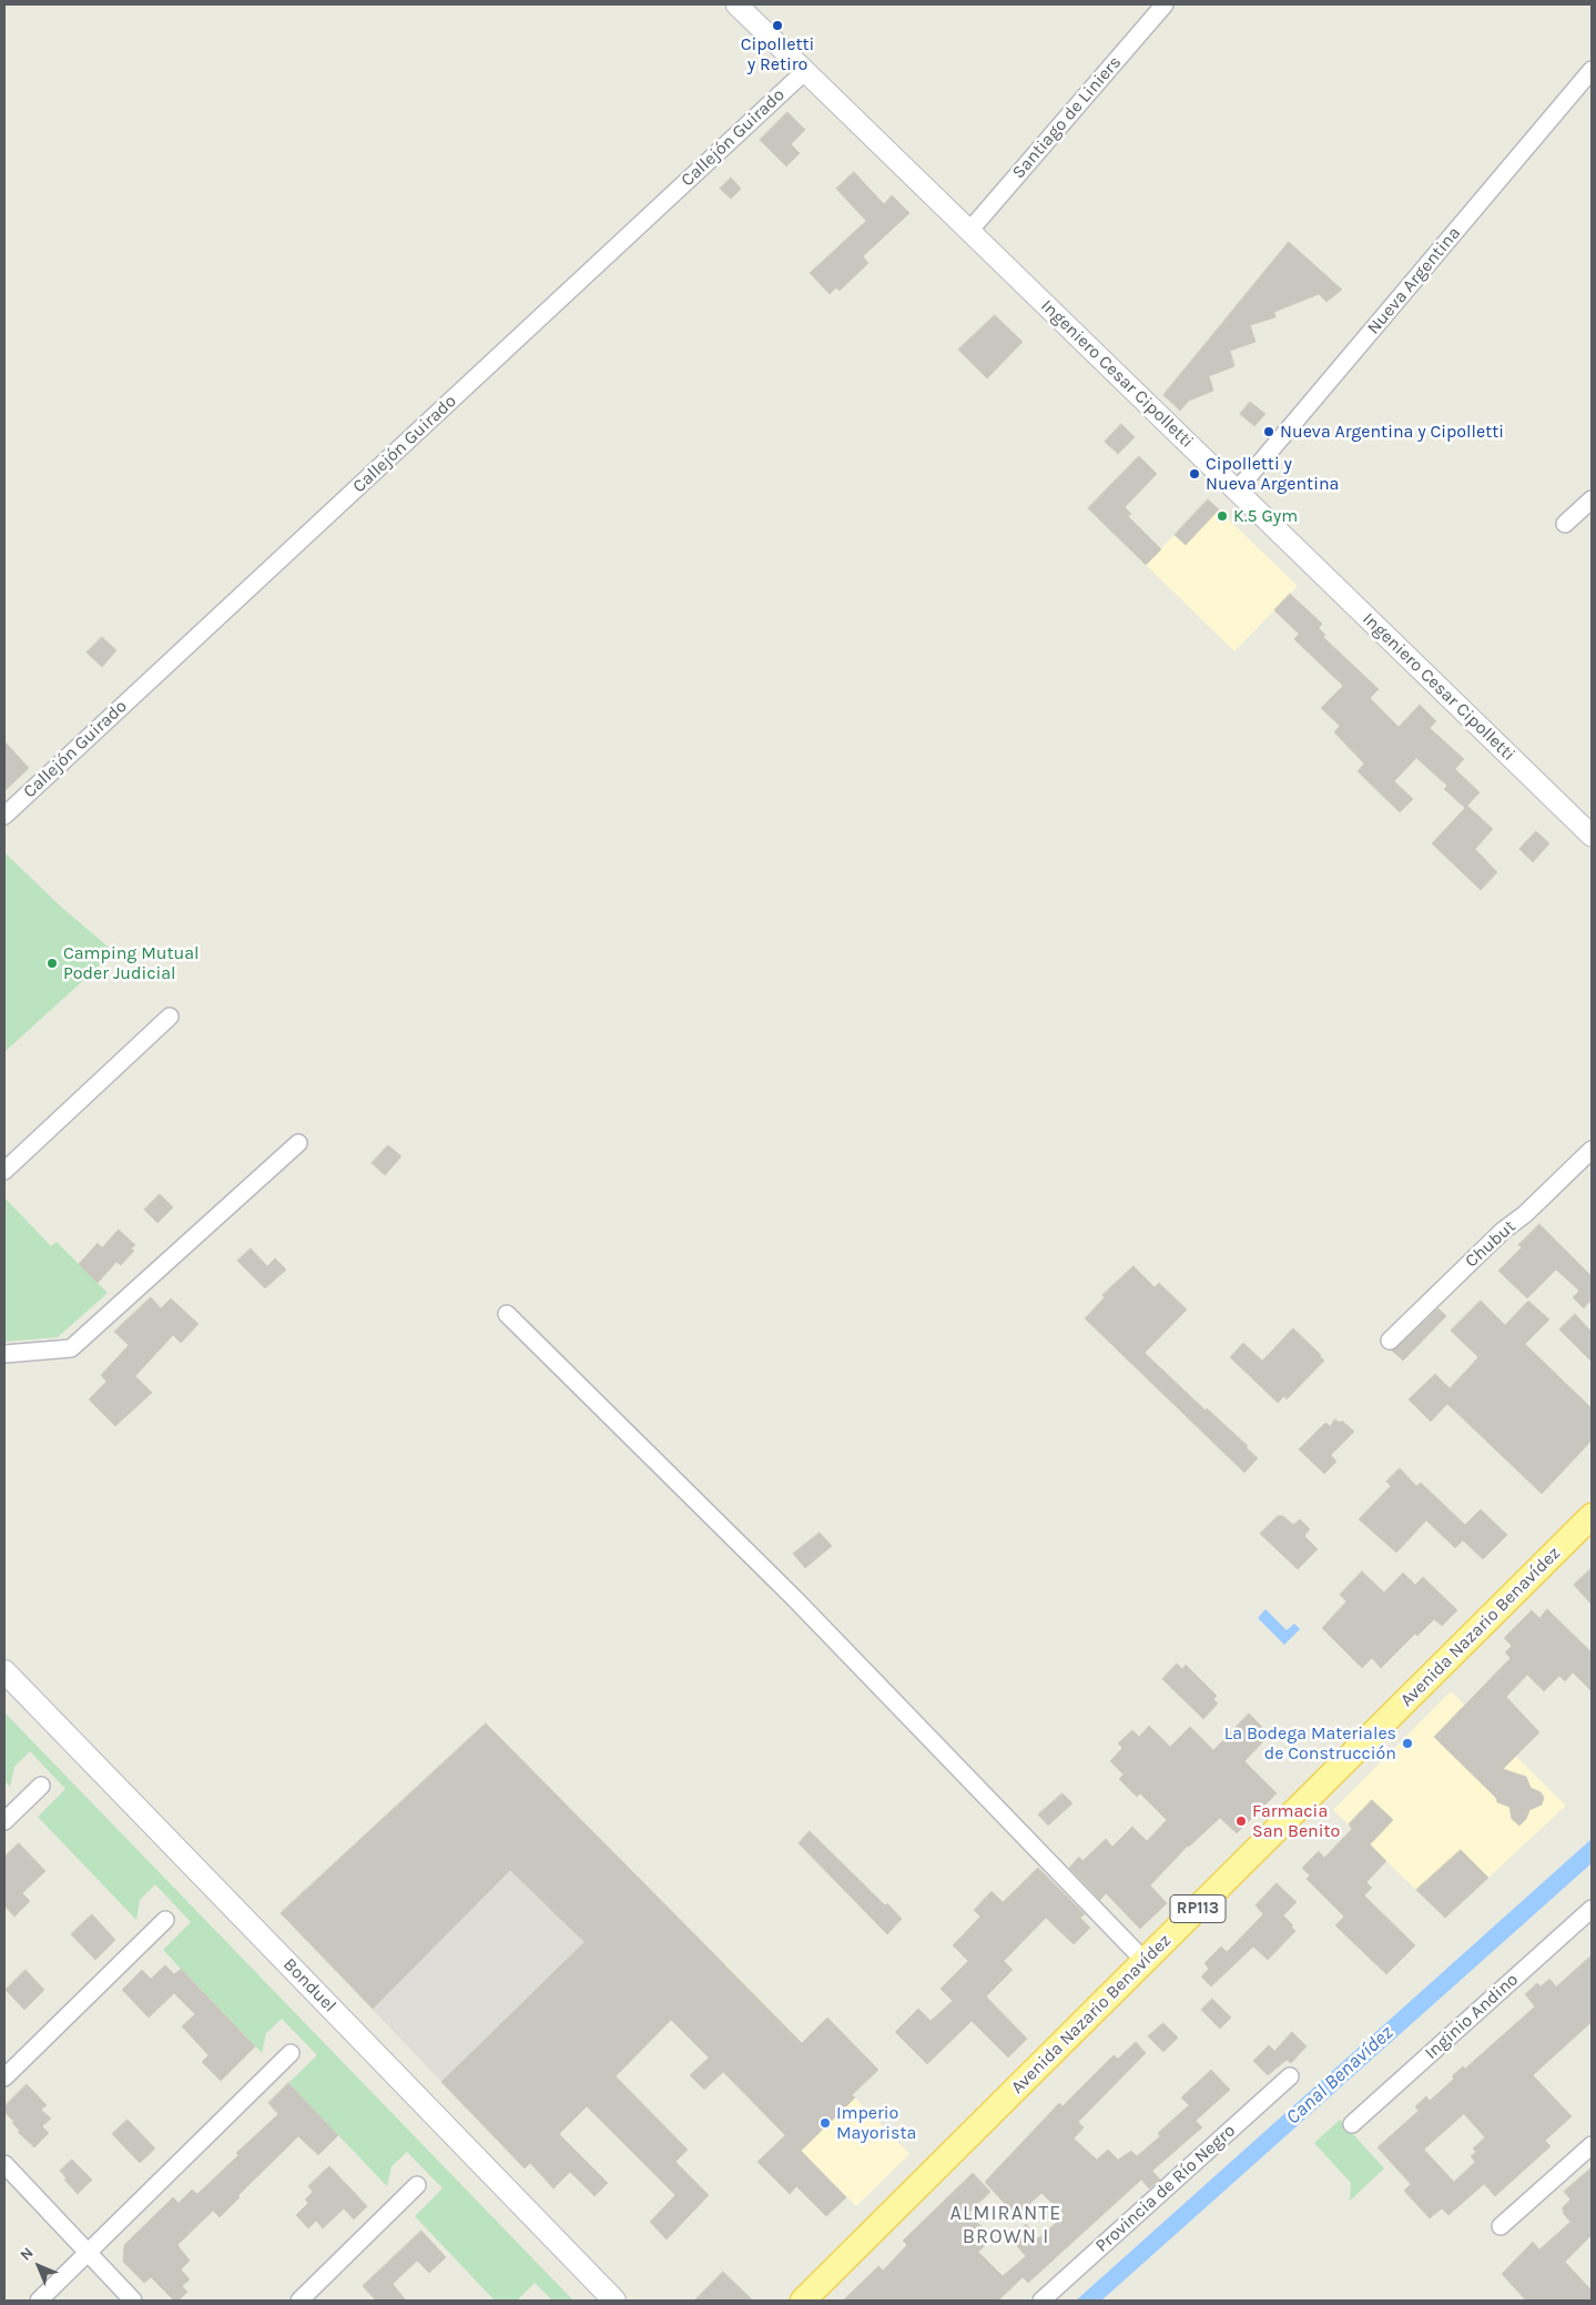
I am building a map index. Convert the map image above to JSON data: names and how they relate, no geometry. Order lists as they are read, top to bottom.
{
  "streets": {
    "main road": ["Avenida Nazario Benavídez", "RP113", "Bonduel"],
    "street": [
      "Santiago de Liniers",
      "Callejón Guirado",
      "Nueva Argentina",
      "Ingeniero Cesar Cipolletti",
      "Chubut",
      "Inginio Andino",
      "Provincia de Río Negro"
    ]
  },
  "crossings": [
    ["Santiago de Liniers", "Ingeniero Cesar Cipolletti"],
    ["Callejón Guirado", "Ingeniero Cesar Cipolletti"],
    ["Nueva Argentina", "Ingeniero Cesar Cipolletti"]
  ],
  "districts": ["ALMIRANTE BROWN I"],
  "water": ["Canal Benavídez"],
  "places": [
    "Cipolletti y Retiro",
    "Nueva Argentina y Cipolletti",
    "Cipolletti y Nueva Argentina",
    "K.5 Gym",
    "Camping Mutual Poder Judicial",
    "La Bodega Materiales de Construcción",
    "Farmacia San Benito",
    "Imperio Mayorista"
  ],
  "north": "top left"
}
